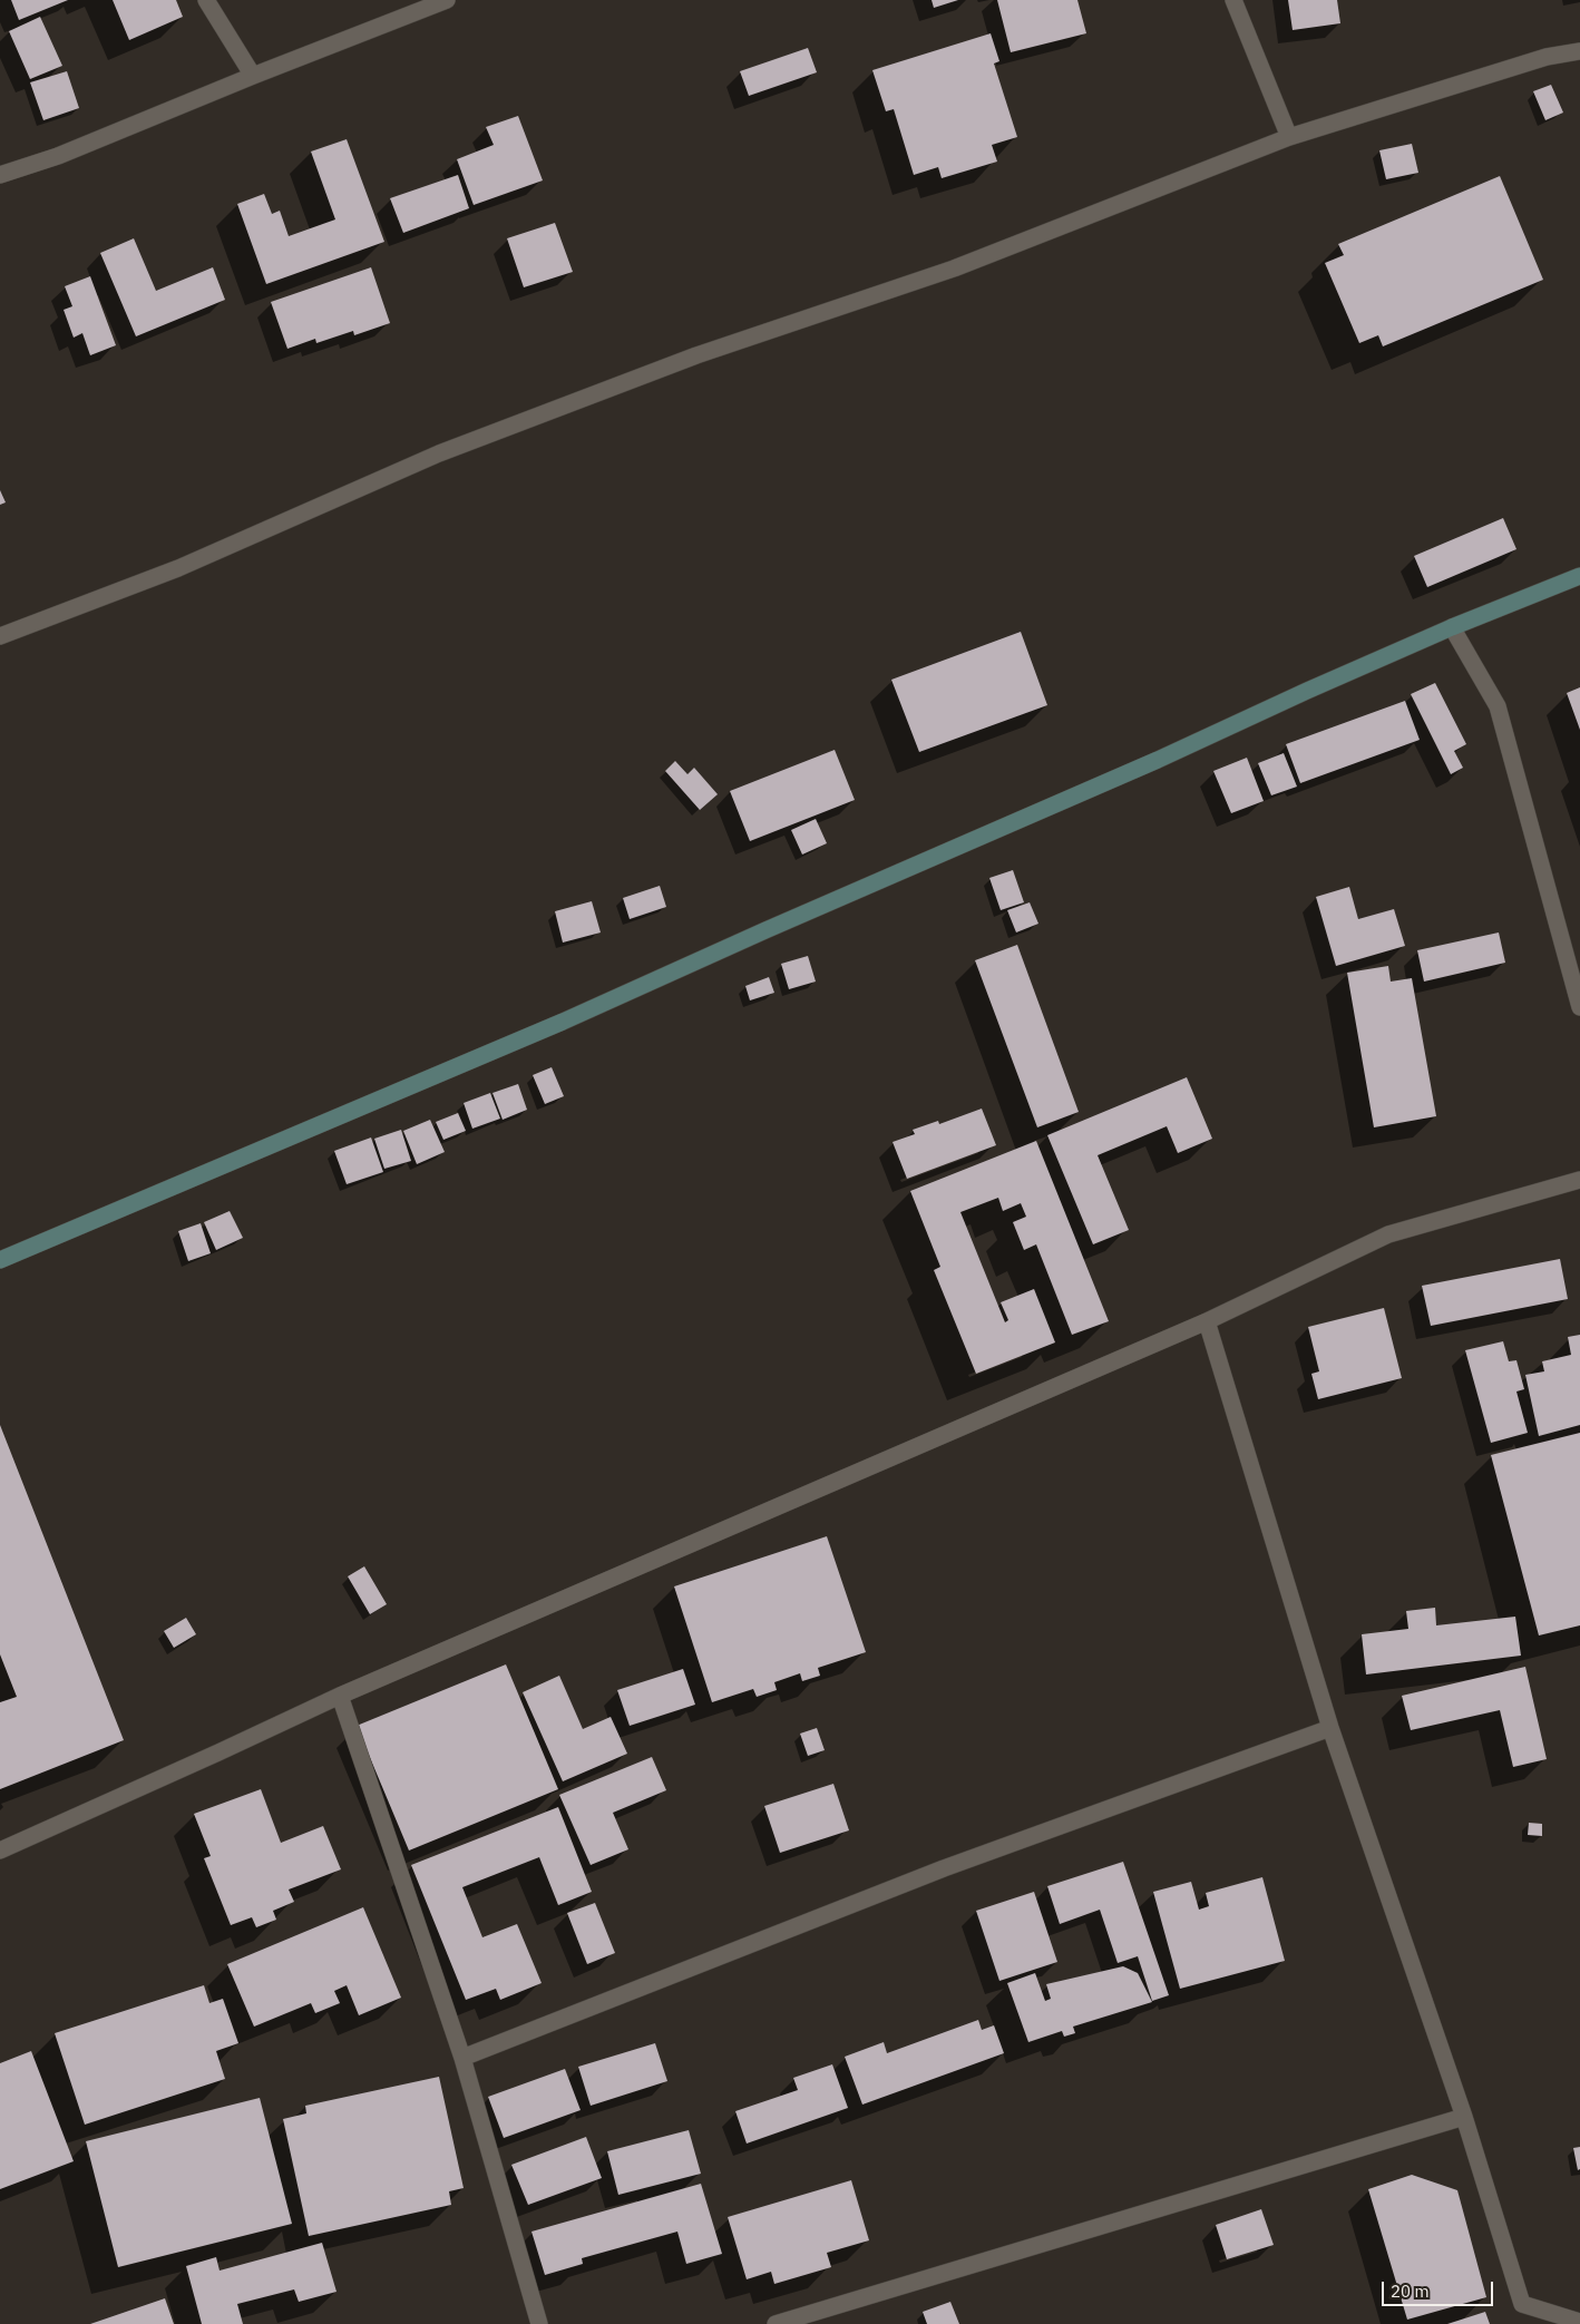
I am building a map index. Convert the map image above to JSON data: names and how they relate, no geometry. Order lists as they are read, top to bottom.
{
  "scale_bar": "20 m"
}
